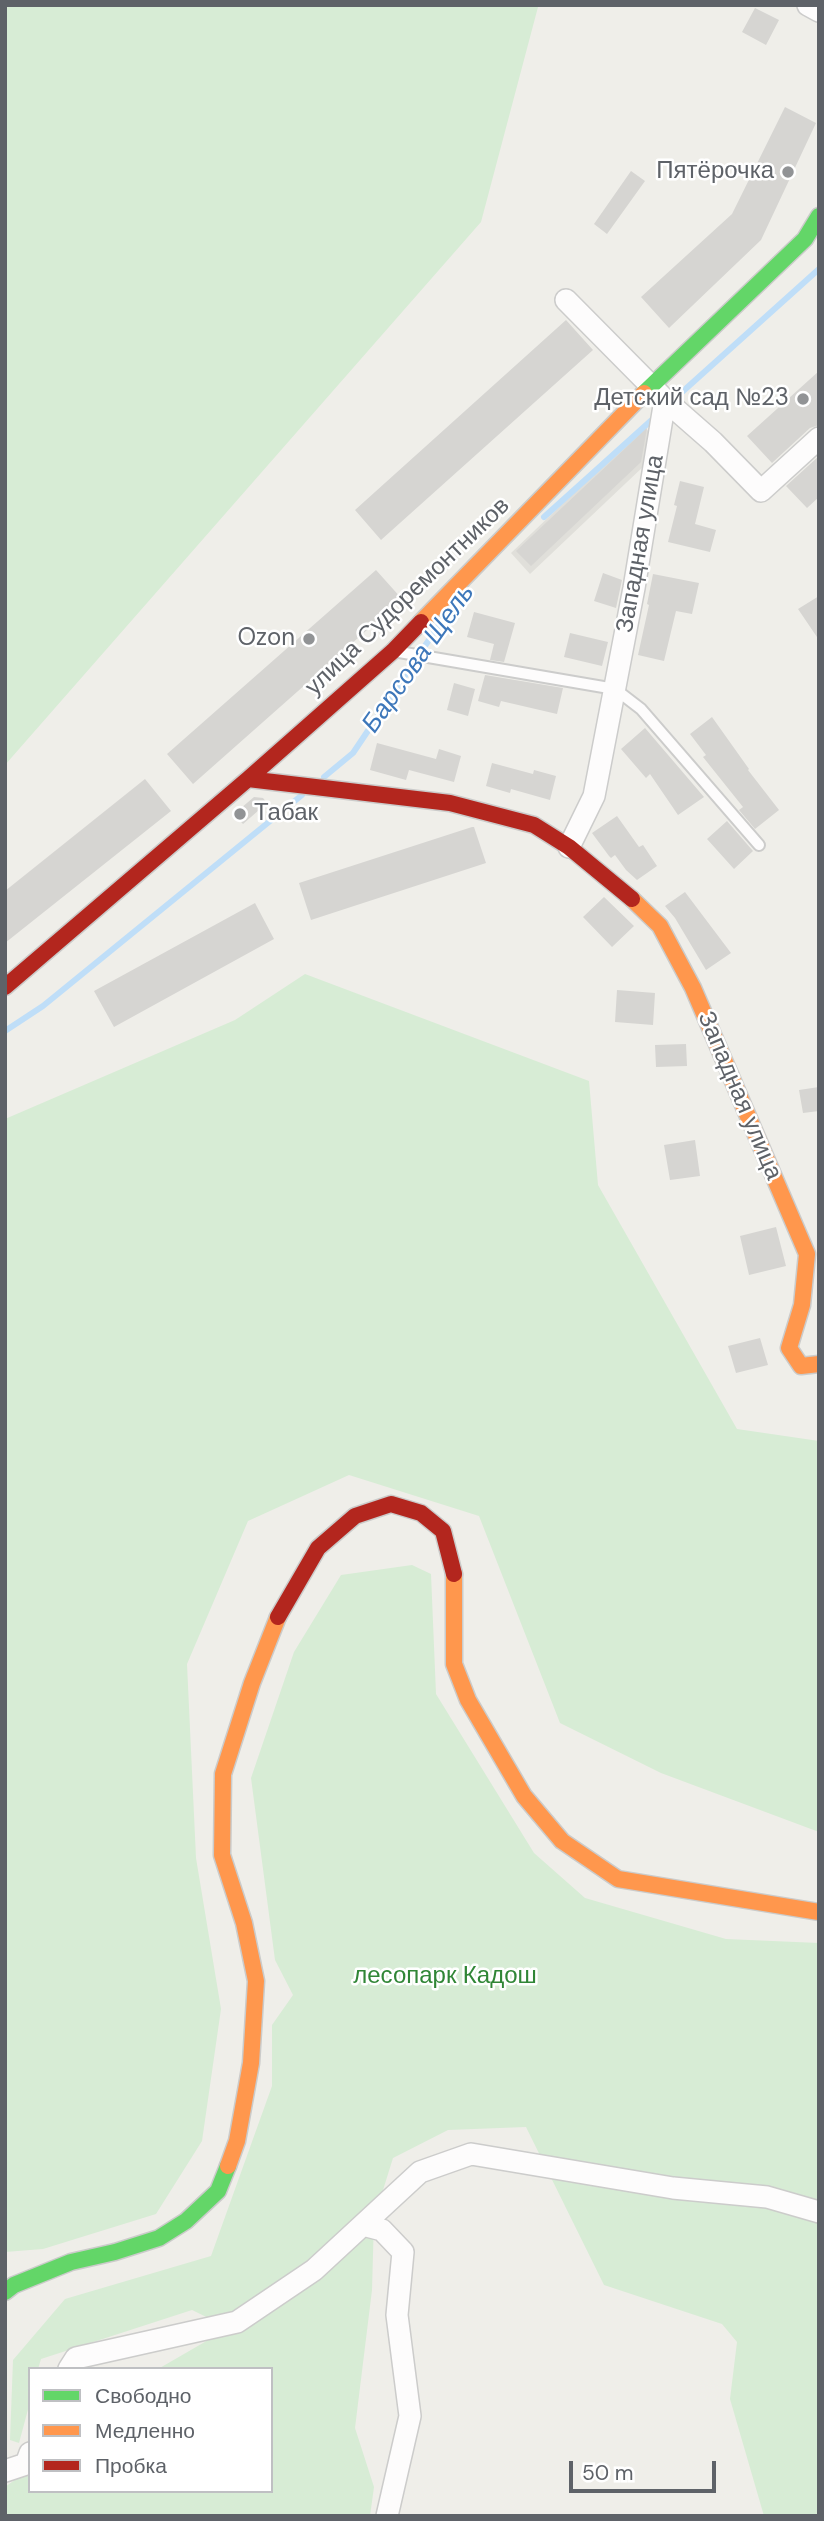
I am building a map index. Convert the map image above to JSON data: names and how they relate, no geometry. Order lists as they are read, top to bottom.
{
  "streets": {
    "main road": ["Западная улица", "улица Судоремонтников"]
  },
  "crossings": [
    ["Западная улица", "улица Судоремонтников"]
  ],
  "water": ["Барсова Щель"],
  "parks": ["лесопарк Кадош"],
  "places": [
    "Пятёрочка",
    "Детский сад №23",
    "Ozon",
    "Табак"
  ],
  "legend": ["Свободно", "Медленно", "Пробка"],
  "scale_bar": "50 m"
}
